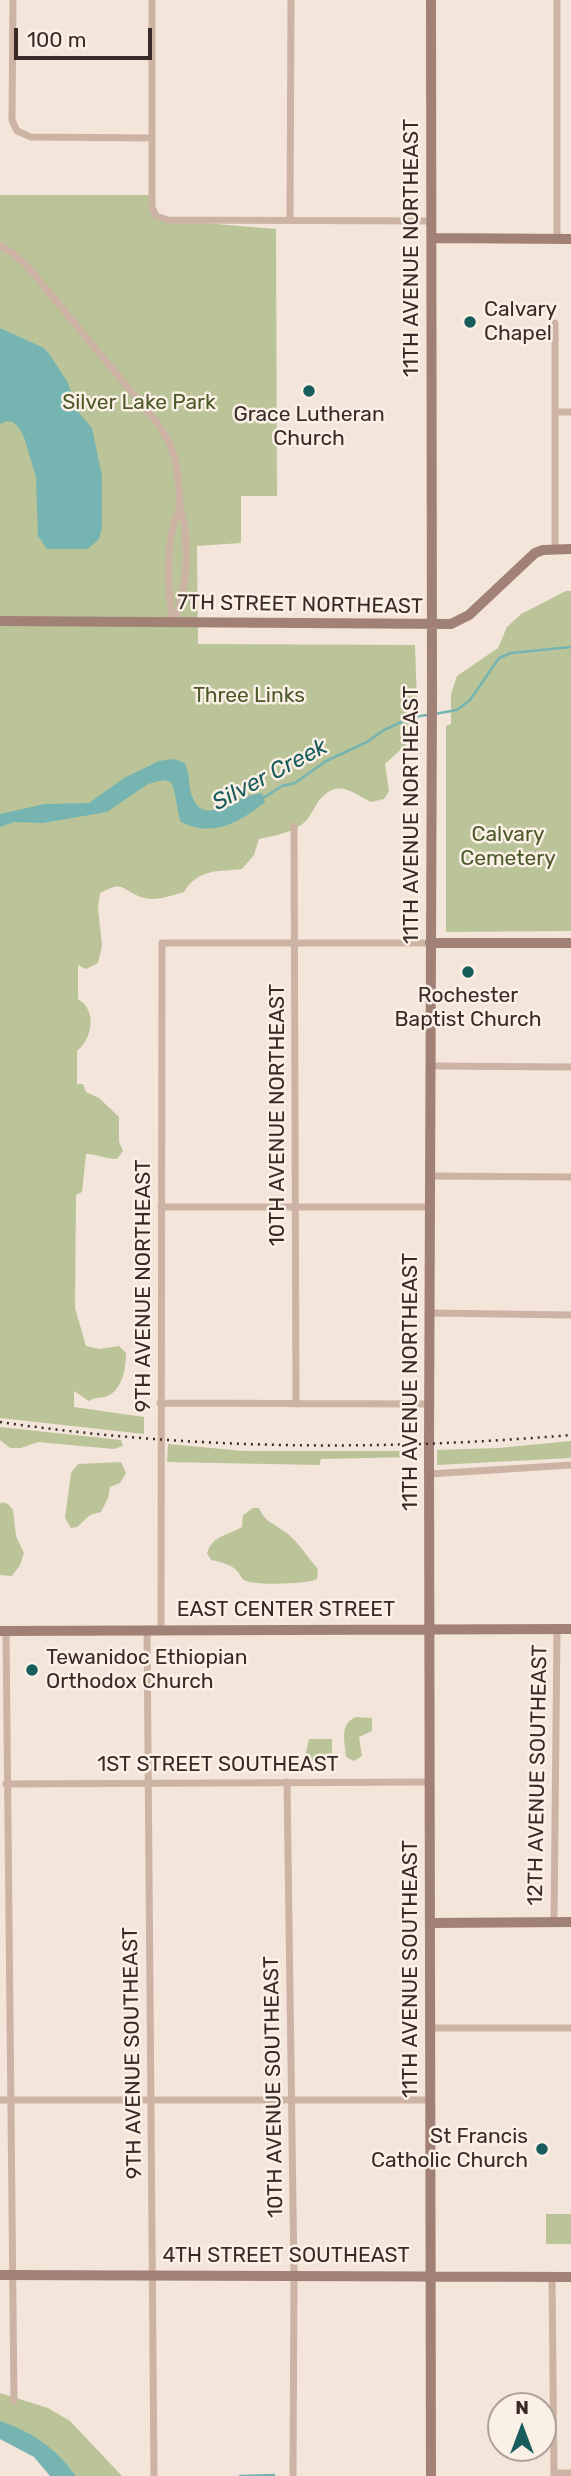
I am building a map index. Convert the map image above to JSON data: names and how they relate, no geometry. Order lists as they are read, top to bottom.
{
  "streets": {
    "main road": [
      "11TH AVENUE NORTHEAST",
      "7TH STREET NORTHEAST",
      "EAST CENTER STREET",
      "11TH AVENUE SOUTHEAST",
      "4TH STREET SOUTHEAST"
    ],
    "street": [
      "10TH AVENUE NORTHEAST",
      "9TH AVENUE NORTHEAST",
      "1ST STREET SOUTHEAST",
      "12TH AVENUE SOUTHEAST",
      "9TH AVENUE SOUTHEAST",
      "10TH AVENUE SOUTHEAST"
    ]
  },
  "crossings": [
    ["11TH AVENUE NORTHEAST", "7TH STREET NORTHEAST"],
    ["11TH AVENUE NORTHEAST", "EAST CENTER STREET"],
    ["11TH AVENUE NORTHEAST", "11TH AVENUE SOUTHEAST"],
    ["10TH AVENUE NORTHEAST", "9TH AVENUE NORTHEAST"],
    ["9TH AVENUE NORTHEAST", "EAST CENTER STREET"],
    ["EAST CENTER STREET", "12TH AVENUE SOUTHEAST"],
    ["EAST CENTER STREET", "11TH AVENUE SOUTHEAST"],
    ["EAST CENTER STREET", "9TH AVENUE SOUTHEAST"],
    ["1ST STREET SOUTHEAST", "11TH AVENUE SOUTHEAST"],
    ["1ST STREET SOUTHEAST", "9TH AVENUE SOUTHEAST"],
    ["1ST STREET SOUTHEAST", "10TH AVENUE SOUTHEAST"],
    ["11TH AVENUE SOUTHEAST", "4TH STREET SOUTHEAST"],
    ["9TH AVENUE SOUTHEAST", "4TH STREET SOUTHEAST"],
    ["10TH AVENUE SOUTHEAST", "4TH STREET SOUTHEAST"]
  ],
  "water": ["Silver Creek"],
  "parks": ["Silver Lake Park", "Three Links", "Calvary Cemetery"],
  "places": [
    "Calvary Chapel",
    "Grace Lutheran Church",
    "Rochester Baptist Church",
    "Tewanidoc Ethiopian Orthodox Church",
    "St Francis Catholic Church"
  ],
  "scale_bar": "100 m",
  "north": "top"
}
